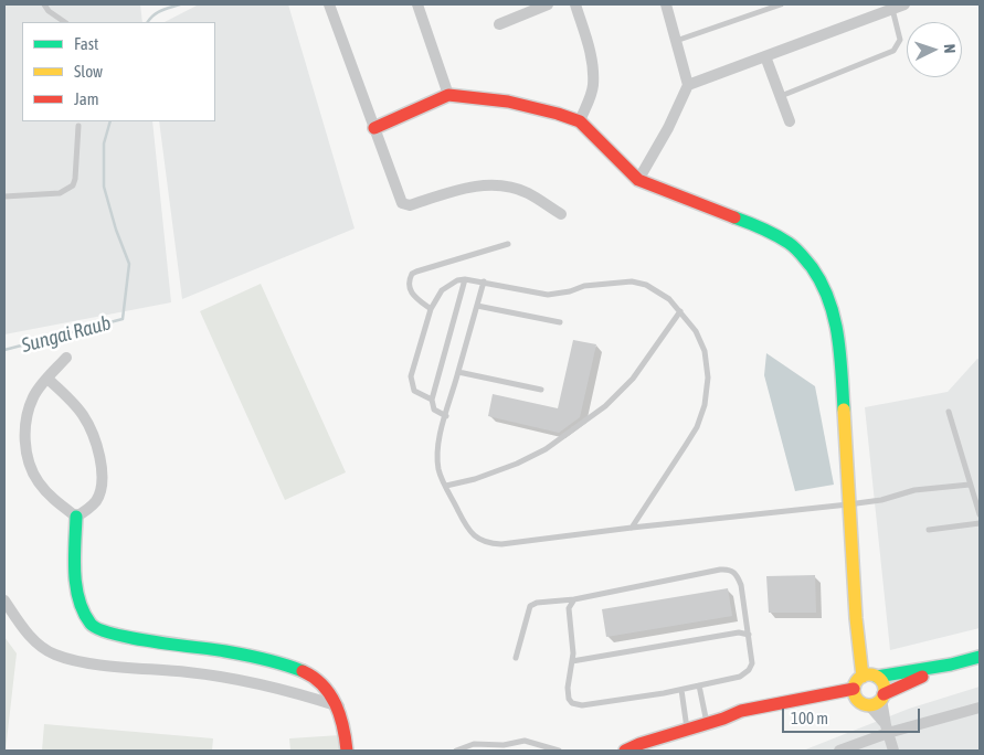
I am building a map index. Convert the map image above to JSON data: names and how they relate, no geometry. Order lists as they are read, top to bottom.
{
  "water": ["Sungai Raub"],
  "legend": ["Fast", "Slow", "Jam"],
  "scale_bar": "100 m",
  "north": "right"
}
